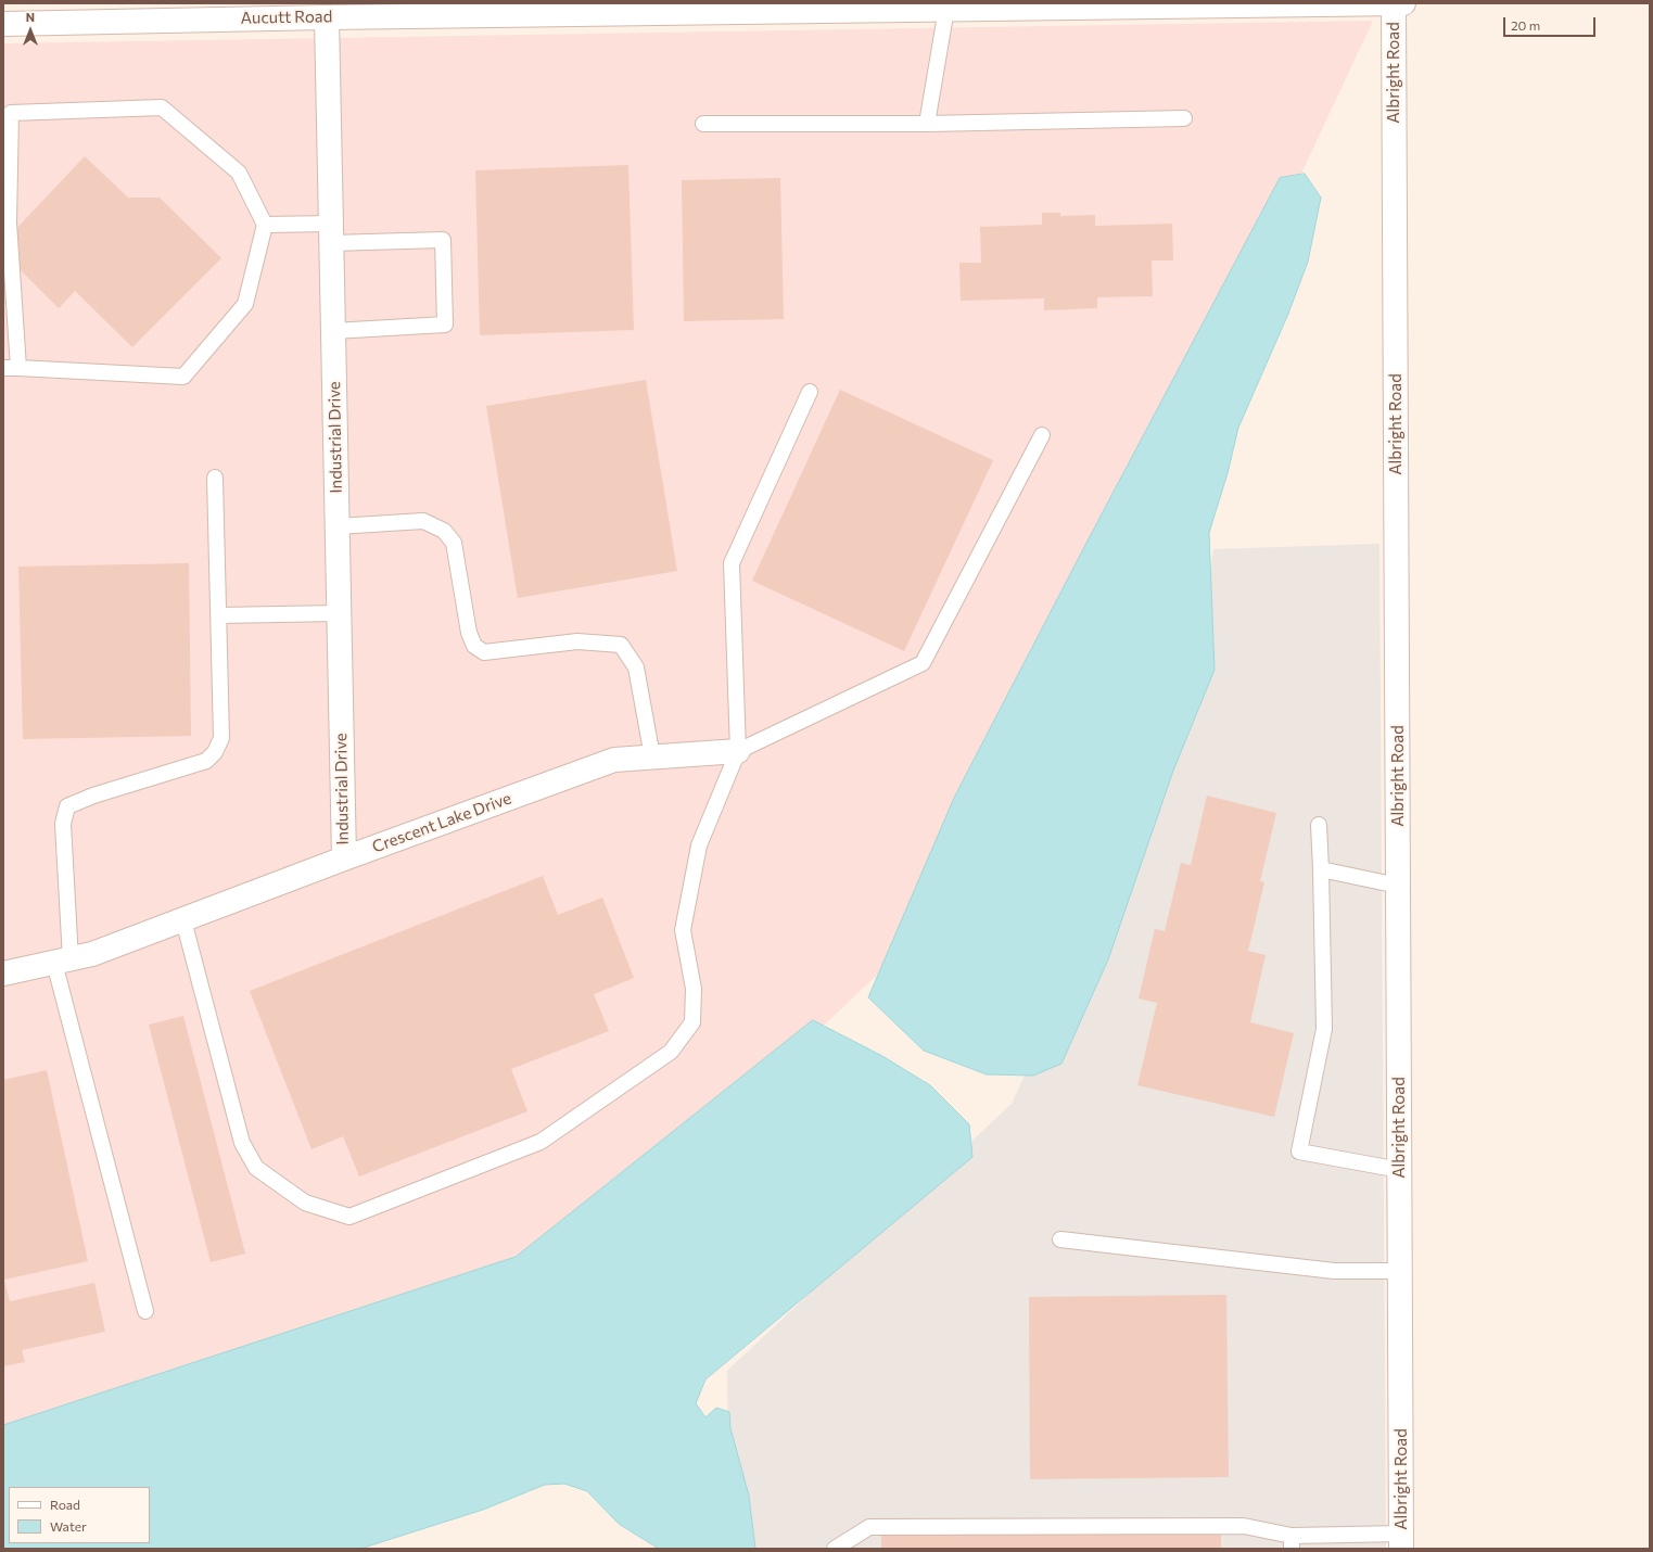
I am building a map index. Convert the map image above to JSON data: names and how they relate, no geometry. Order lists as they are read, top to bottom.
{
  "streets": {
    "street": [
      "Aucutt Road",
      "Albright Road",
      "Industrial Drive",
      "Crescent Lake Drive"
    ]
  },
  "crossings": [
    ["Aucutt Road", "Albright Road"],
    ["Aucutt Road", "Industrial Drive"],
    ["Industrial Drive", "Crescent Lake Drive"]
  ],
  "legend": ["Road", "Water"],
  "scale_bar": "20 m",
  "north": "top"
}
